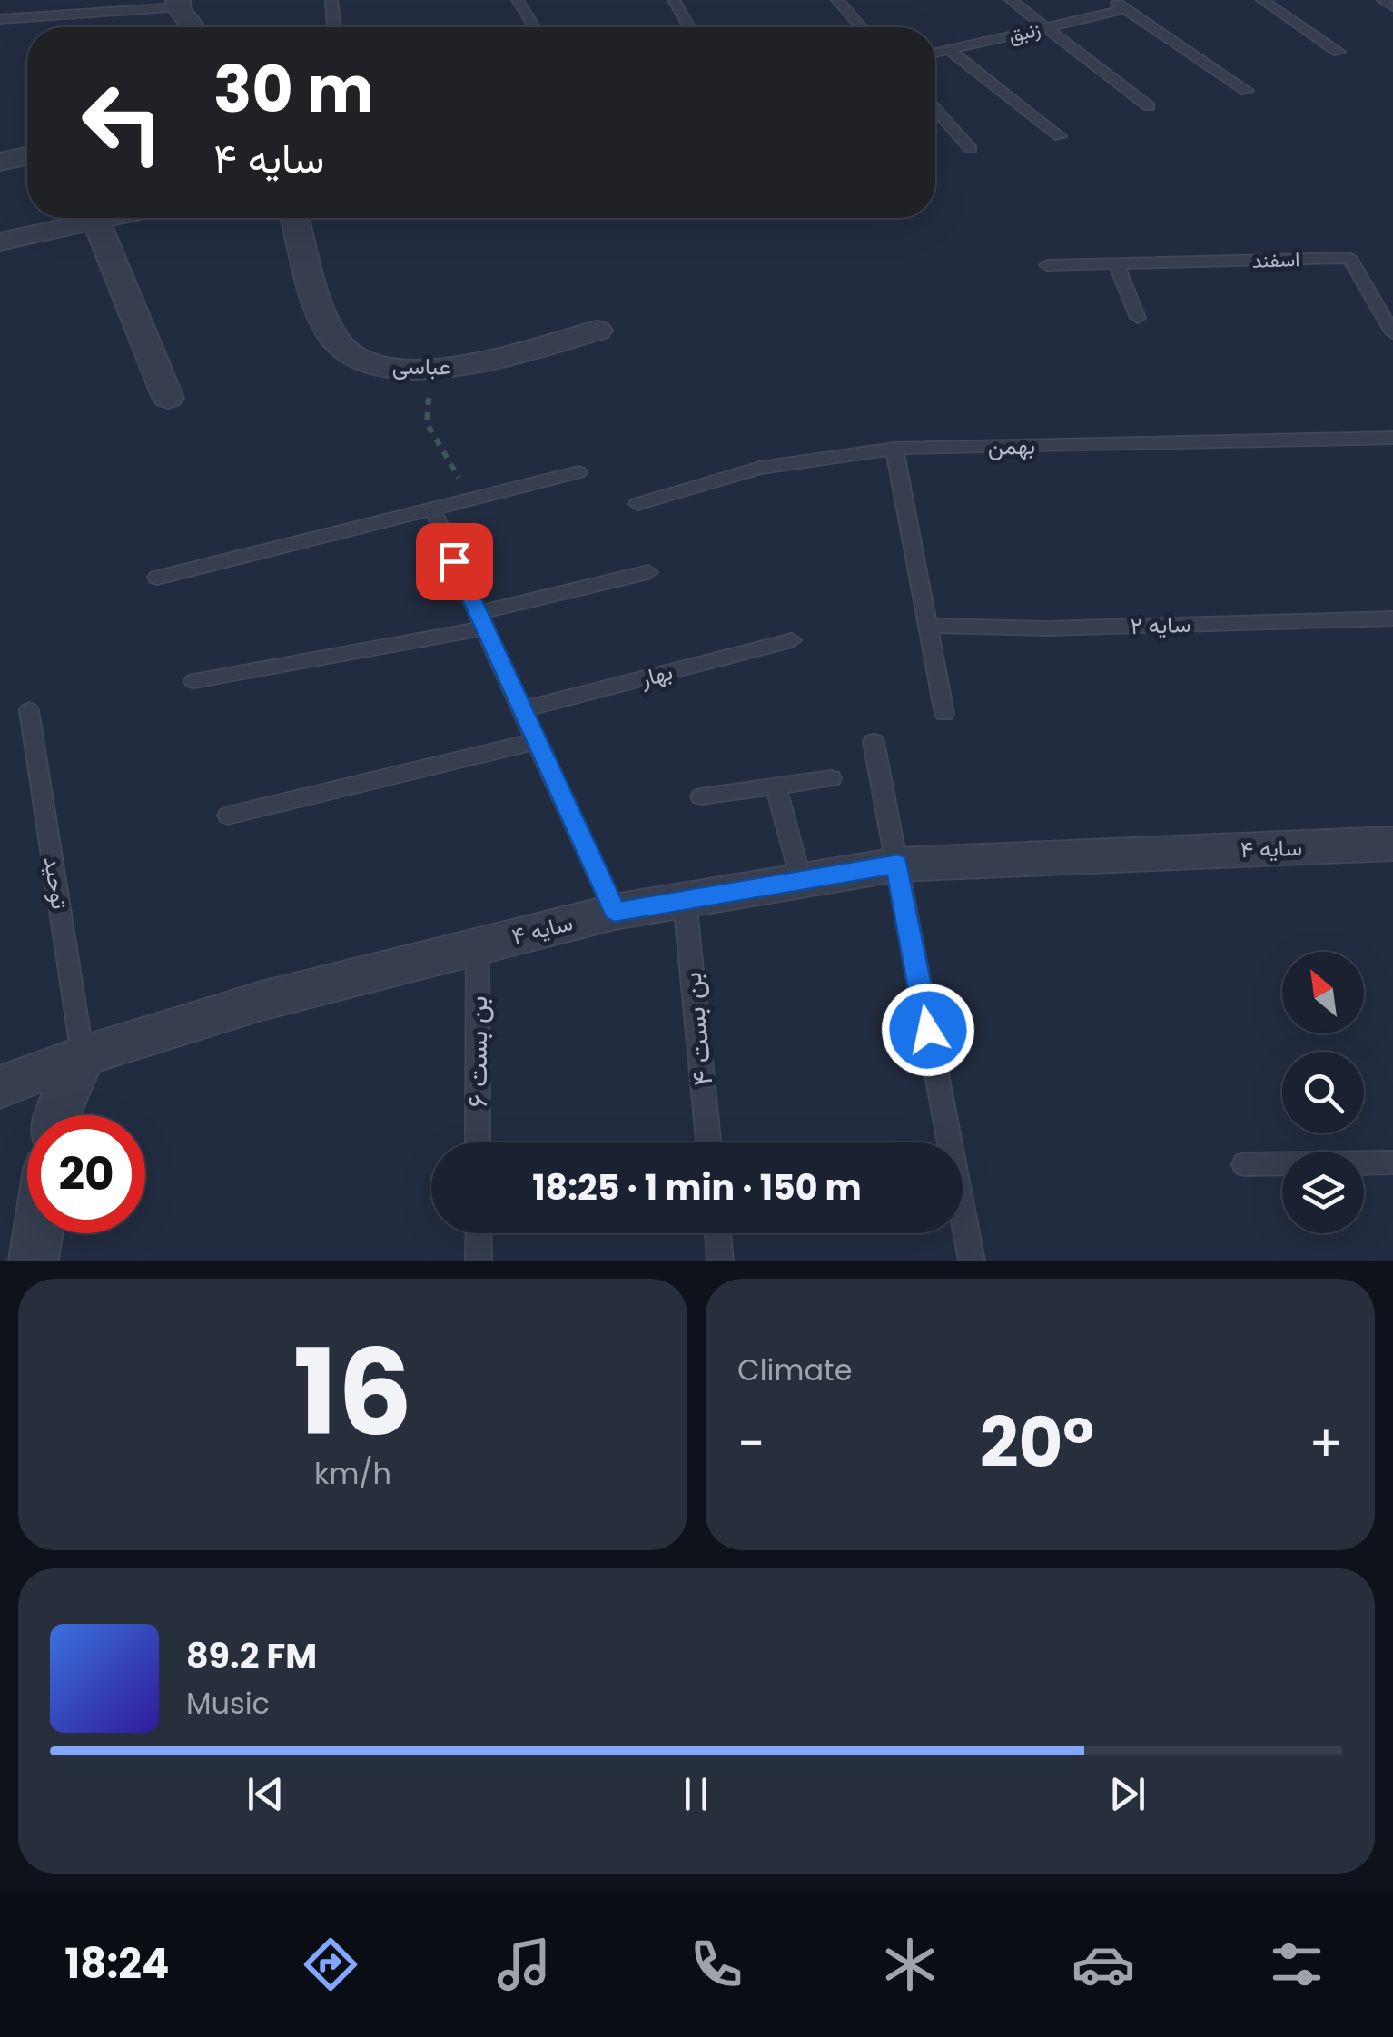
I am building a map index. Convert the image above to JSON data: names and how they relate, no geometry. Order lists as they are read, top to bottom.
{
  "streets": {
    "street": ["عباسی", "سایه ۴"],
    "lane": [
      "زنبق",
      "اسفند",
      "بهمن",
      "سایه ۲",
      "بهار",
      "توحید",
      "بن بست ۴",
      "بن بست ۶"
    ]
  },
  "crossings": [
    ["سایه ۴", "توحید"],
    ["سایه ۴", "بن بست ۴"],
    ["سایه ۴", "بن بست ۶"]
  ],
  "north": "top left",
  "page": {
    "turn": ["30 m", "سایه ۴"],
    "limit": "20",
    "trip": "18:25 · 1 min · 150 m",
    "tile": [
      ["16", "km/h"],
      "Climate"
    ],
    "heat": ["−", "20°", "+"],
    "song": ["89.2 FM", "Music"],
    "tabs": "18:24"
  }
}
